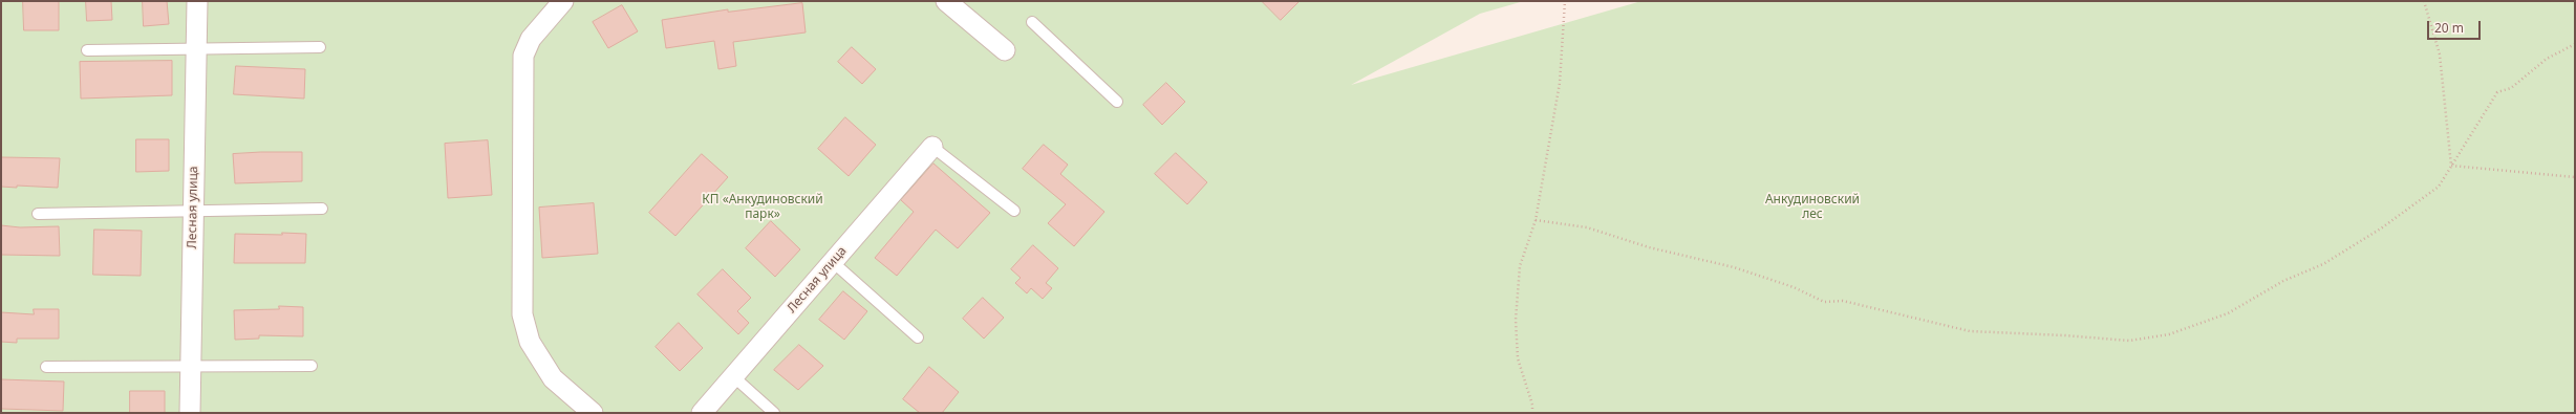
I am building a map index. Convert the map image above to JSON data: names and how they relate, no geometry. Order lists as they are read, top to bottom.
{
  "streets": {
    "street": ["Лесная улица"]
  },
  "parks": ["КП «Анкудиновский парк»", "Анкудиновский лес"],
  "scale_bar": "20 m"
}
